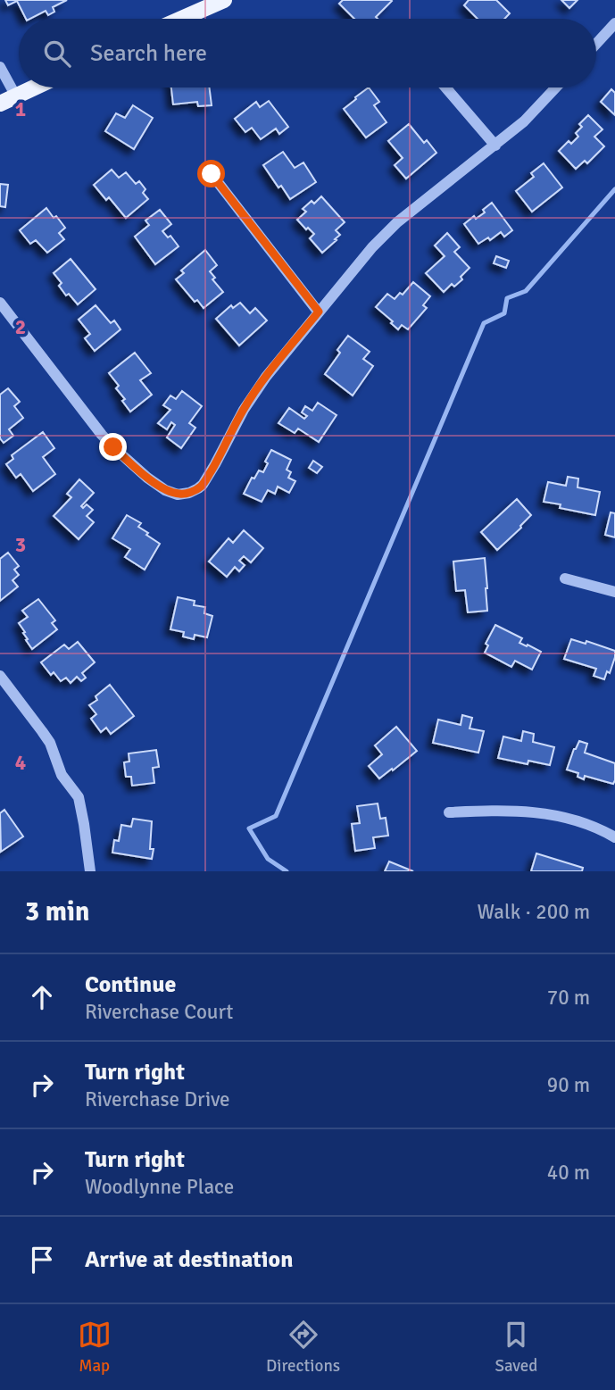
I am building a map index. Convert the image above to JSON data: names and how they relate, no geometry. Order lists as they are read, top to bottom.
{
  "page": {
    "search": "Search here",
    "heading": ["3 min", "Walk · 200 m"],
    "list": [
      ["Continue", "Riverchase Court", "70 m"],
      ["Turn right", "Riverchase Drive", "90 m"],
      ["Turn right", "Woodlynne Place", "40 m"],
      "Arrive at destination"
    ],
    "nav": ["Map", "Directions", "Saved"]
  },
  "grid": {
    "rows": [
      "1",
      "2",
      "3",
      "4"
    ]
  }
}
